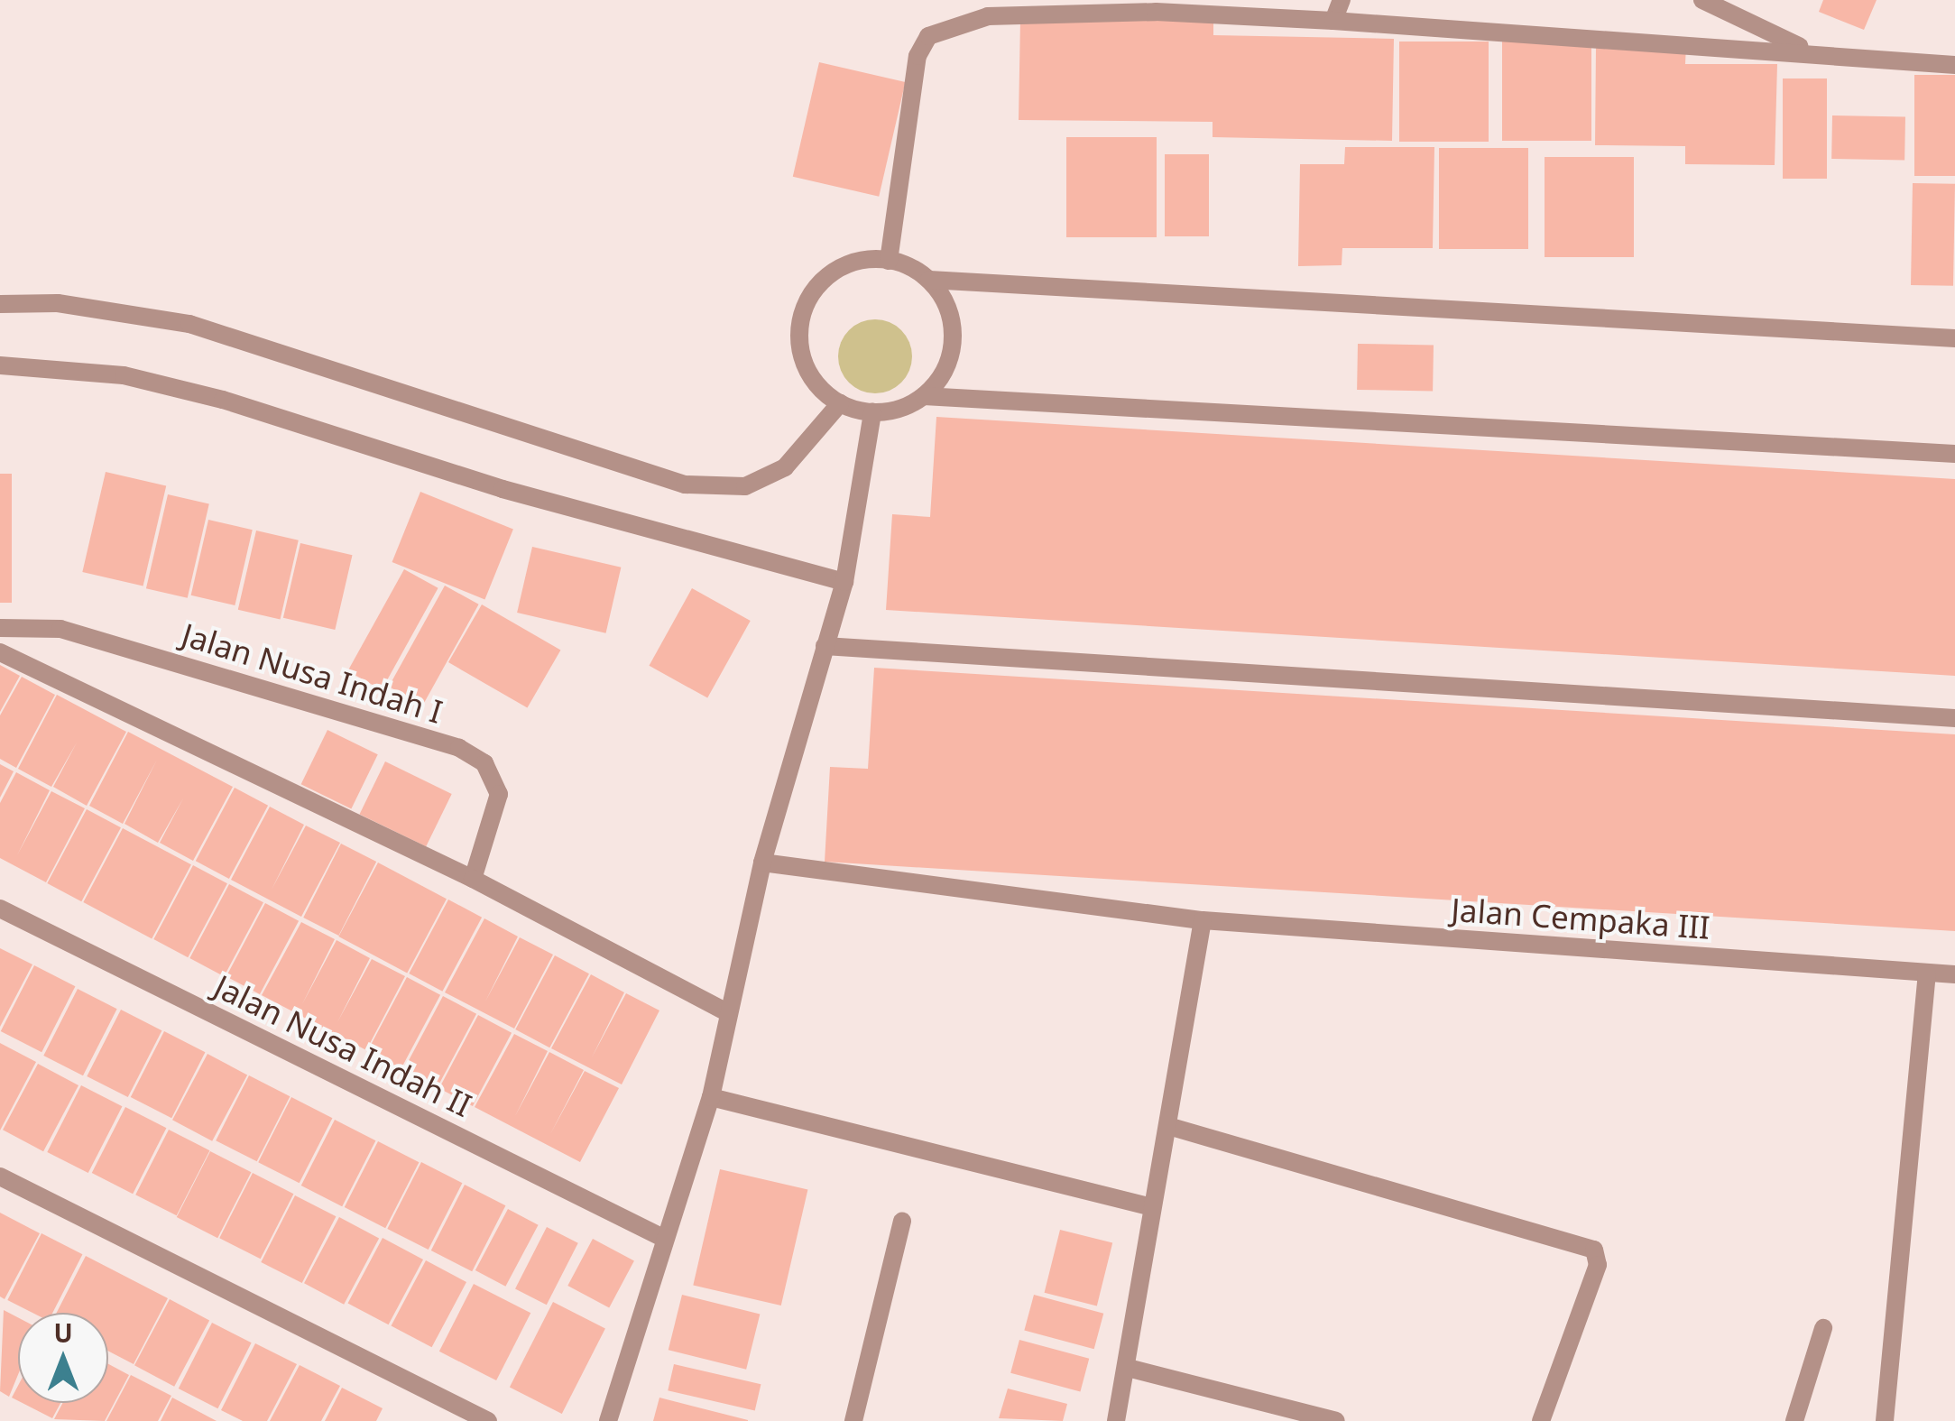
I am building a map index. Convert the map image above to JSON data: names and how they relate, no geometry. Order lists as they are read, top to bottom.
{
  "streets": {
    "street": ["Jalan Nusa Indah I", "Jalan Cempaka III", "Jalan Nusa Indah II"]
  },
  "north": "top"
}
